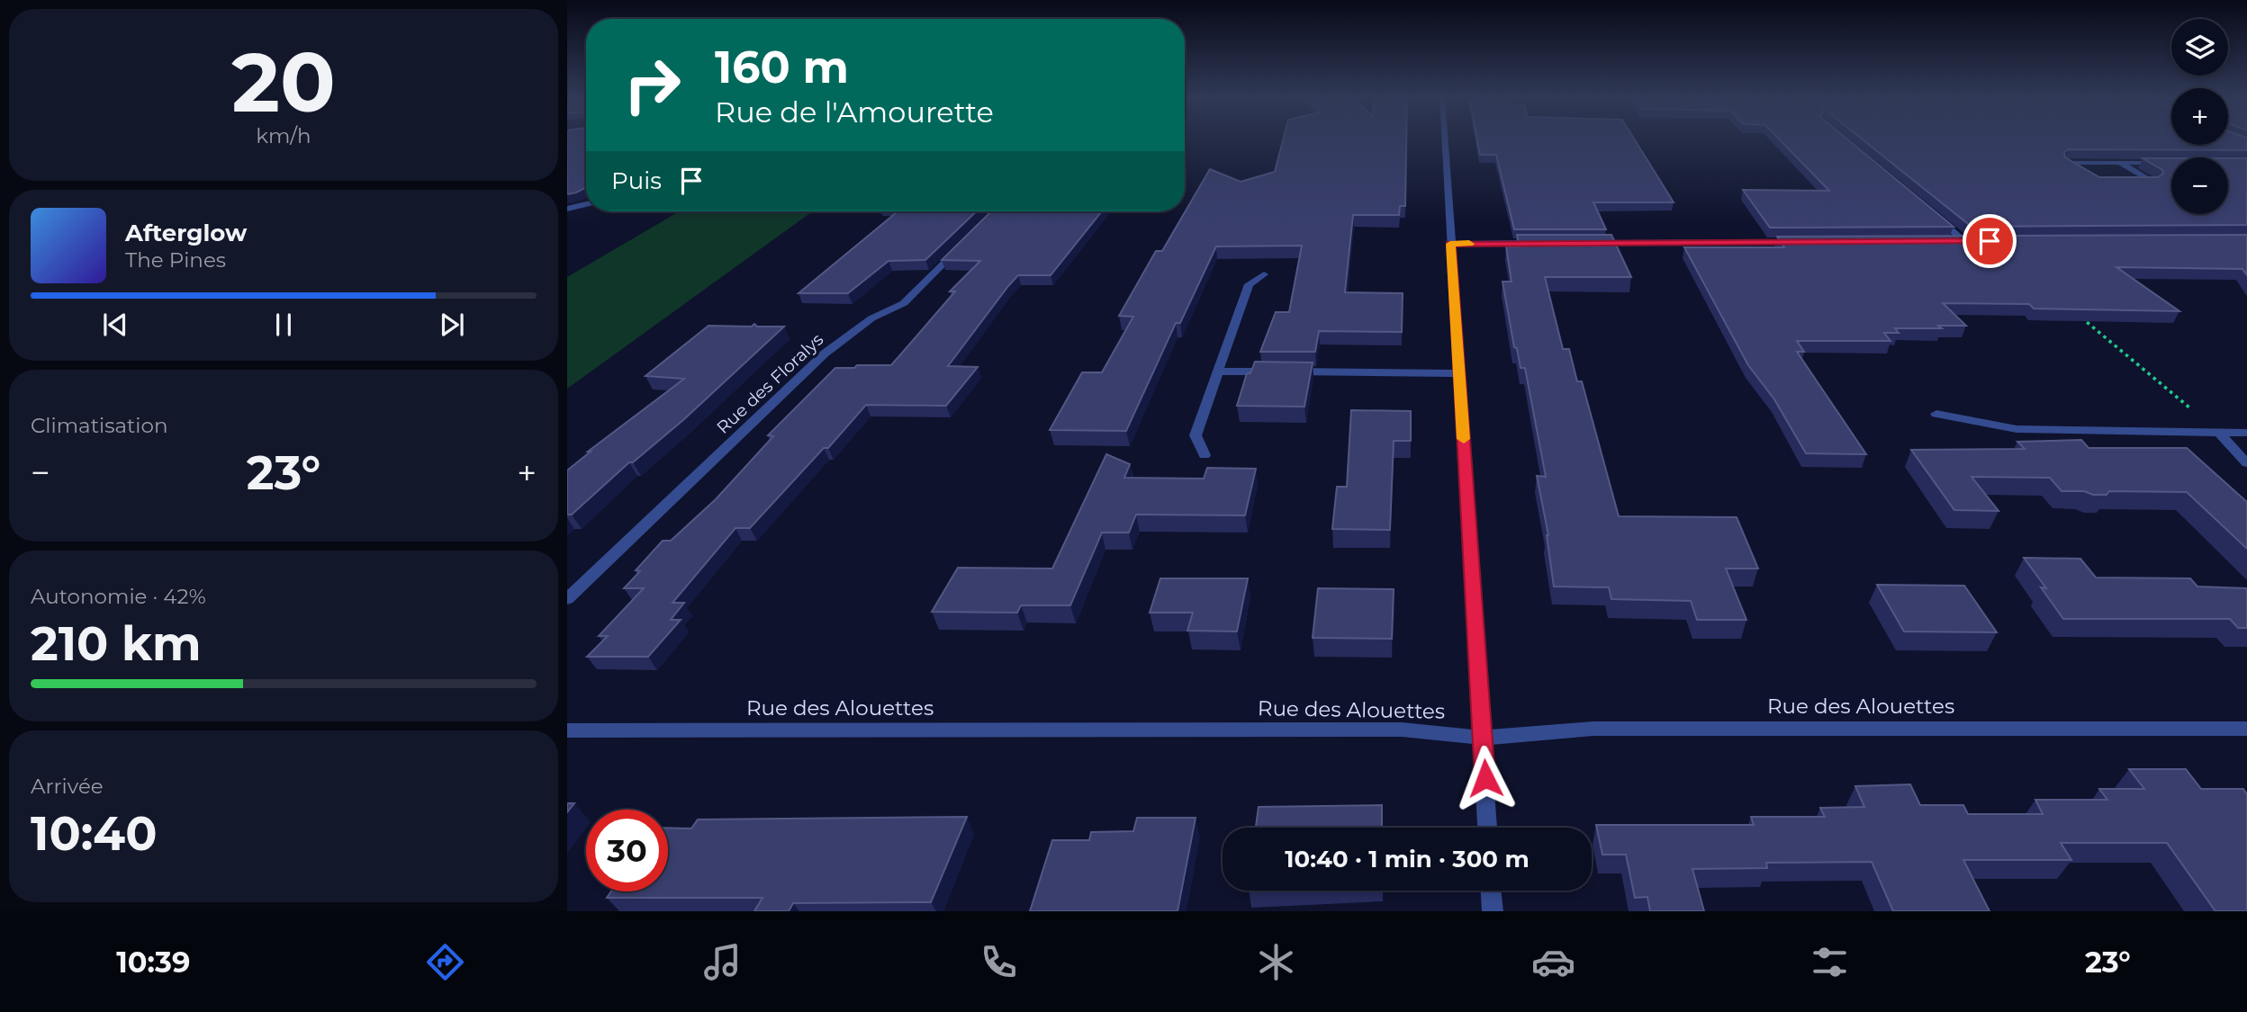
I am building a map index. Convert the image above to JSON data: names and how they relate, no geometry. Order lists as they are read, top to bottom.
{
  "streets": {
    "street": ["Rue des Floralys", "Rue des Alouettes"]
  },
  "page": {
    "tile": [
      ["20", "km/h"],
      "Climatisation",
      ["Autonomie · 42%", "210 km"],
      ["Arrivée", "10:40"]
    ],
    "map_buttons": ["+", "−"],
    "turn": ["160 m", "Rue de l'Amourette"],
    "then": "Puis",
    "song": ["Afterglow", "The Pines"],
    "heat": ["−", "23°", "+"],
    "limit": "30",
    "trip": "10:40 · 1 min · 300 m",
    "tabs": ["10:39", "23°"]
  }
}
